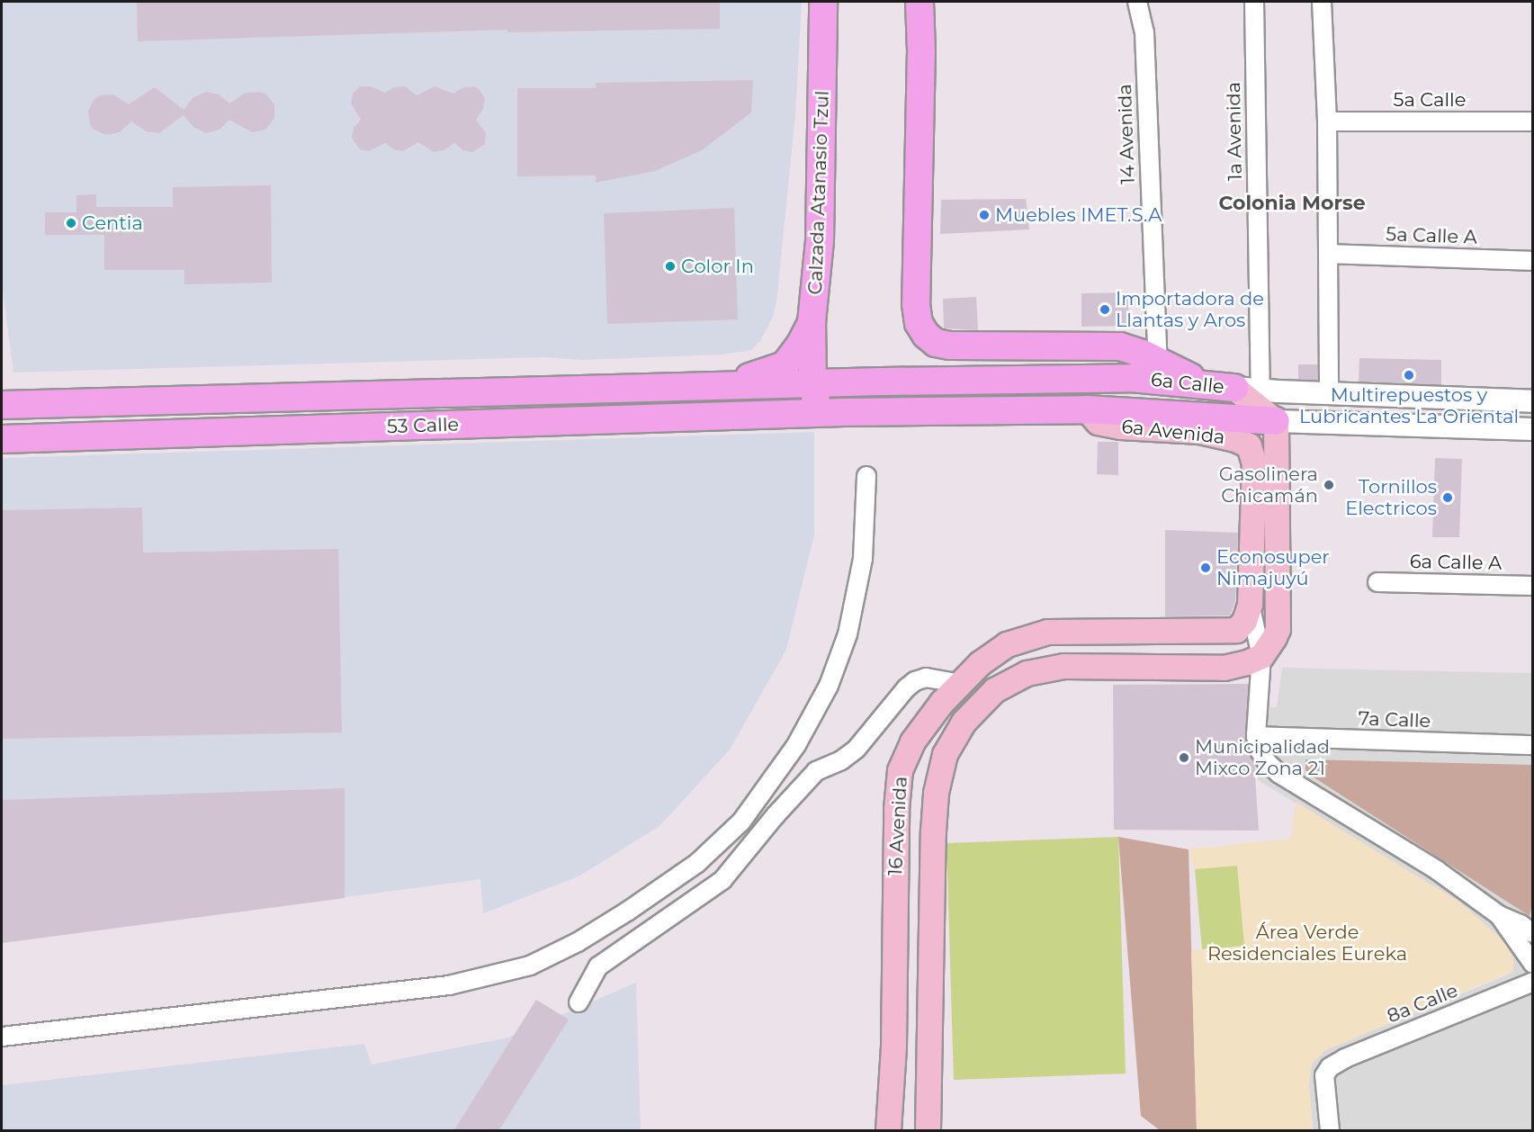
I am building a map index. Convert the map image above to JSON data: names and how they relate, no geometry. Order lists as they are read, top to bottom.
{
  "streets": {
    "main road": [
      "Calzada Atanasio Tzul",
      "6a Calle",
      "53 Calle",
      "6a Avenida",
      "16 Avenida"
    ],
    "street": [
      "5a Calle",
      "1a Avenida",
      "14 Avenida",
      "5a Calle A",
      "6a Calle A",
      "7a Calle",
      "8a Calle"
    ]
  },
  "crossings": [
    ["1a Avenida", "6a Calle"],
    ["Calzada Atanasio Tzul", "6a Calle"],
    ["Calzada Atanasio Tzul", "53 Calle"],
    ["6a Calle", "53 Calle"],
    ["6a Calle", "6a Avenida"],
    ["6a Avenida", "16 Avenida"]
  ],
  "districts": ["Colonia Morse"],
  "parks": ["Área Verde Residenciales Eureka"],
  "places": [
    "Muebles IMET.S.A",
    "Centia",
    "Color In",
    "Importadora de Llantas y Aros",
    "Multirepuestos y Lubricantes La Oriental",
    "Gasolinera Chicamán",
    "Tornillos Electricos",
    "Econosuper Nimajuyú",
    "Municipalidad Mixco Zona 21"
  ]
}
